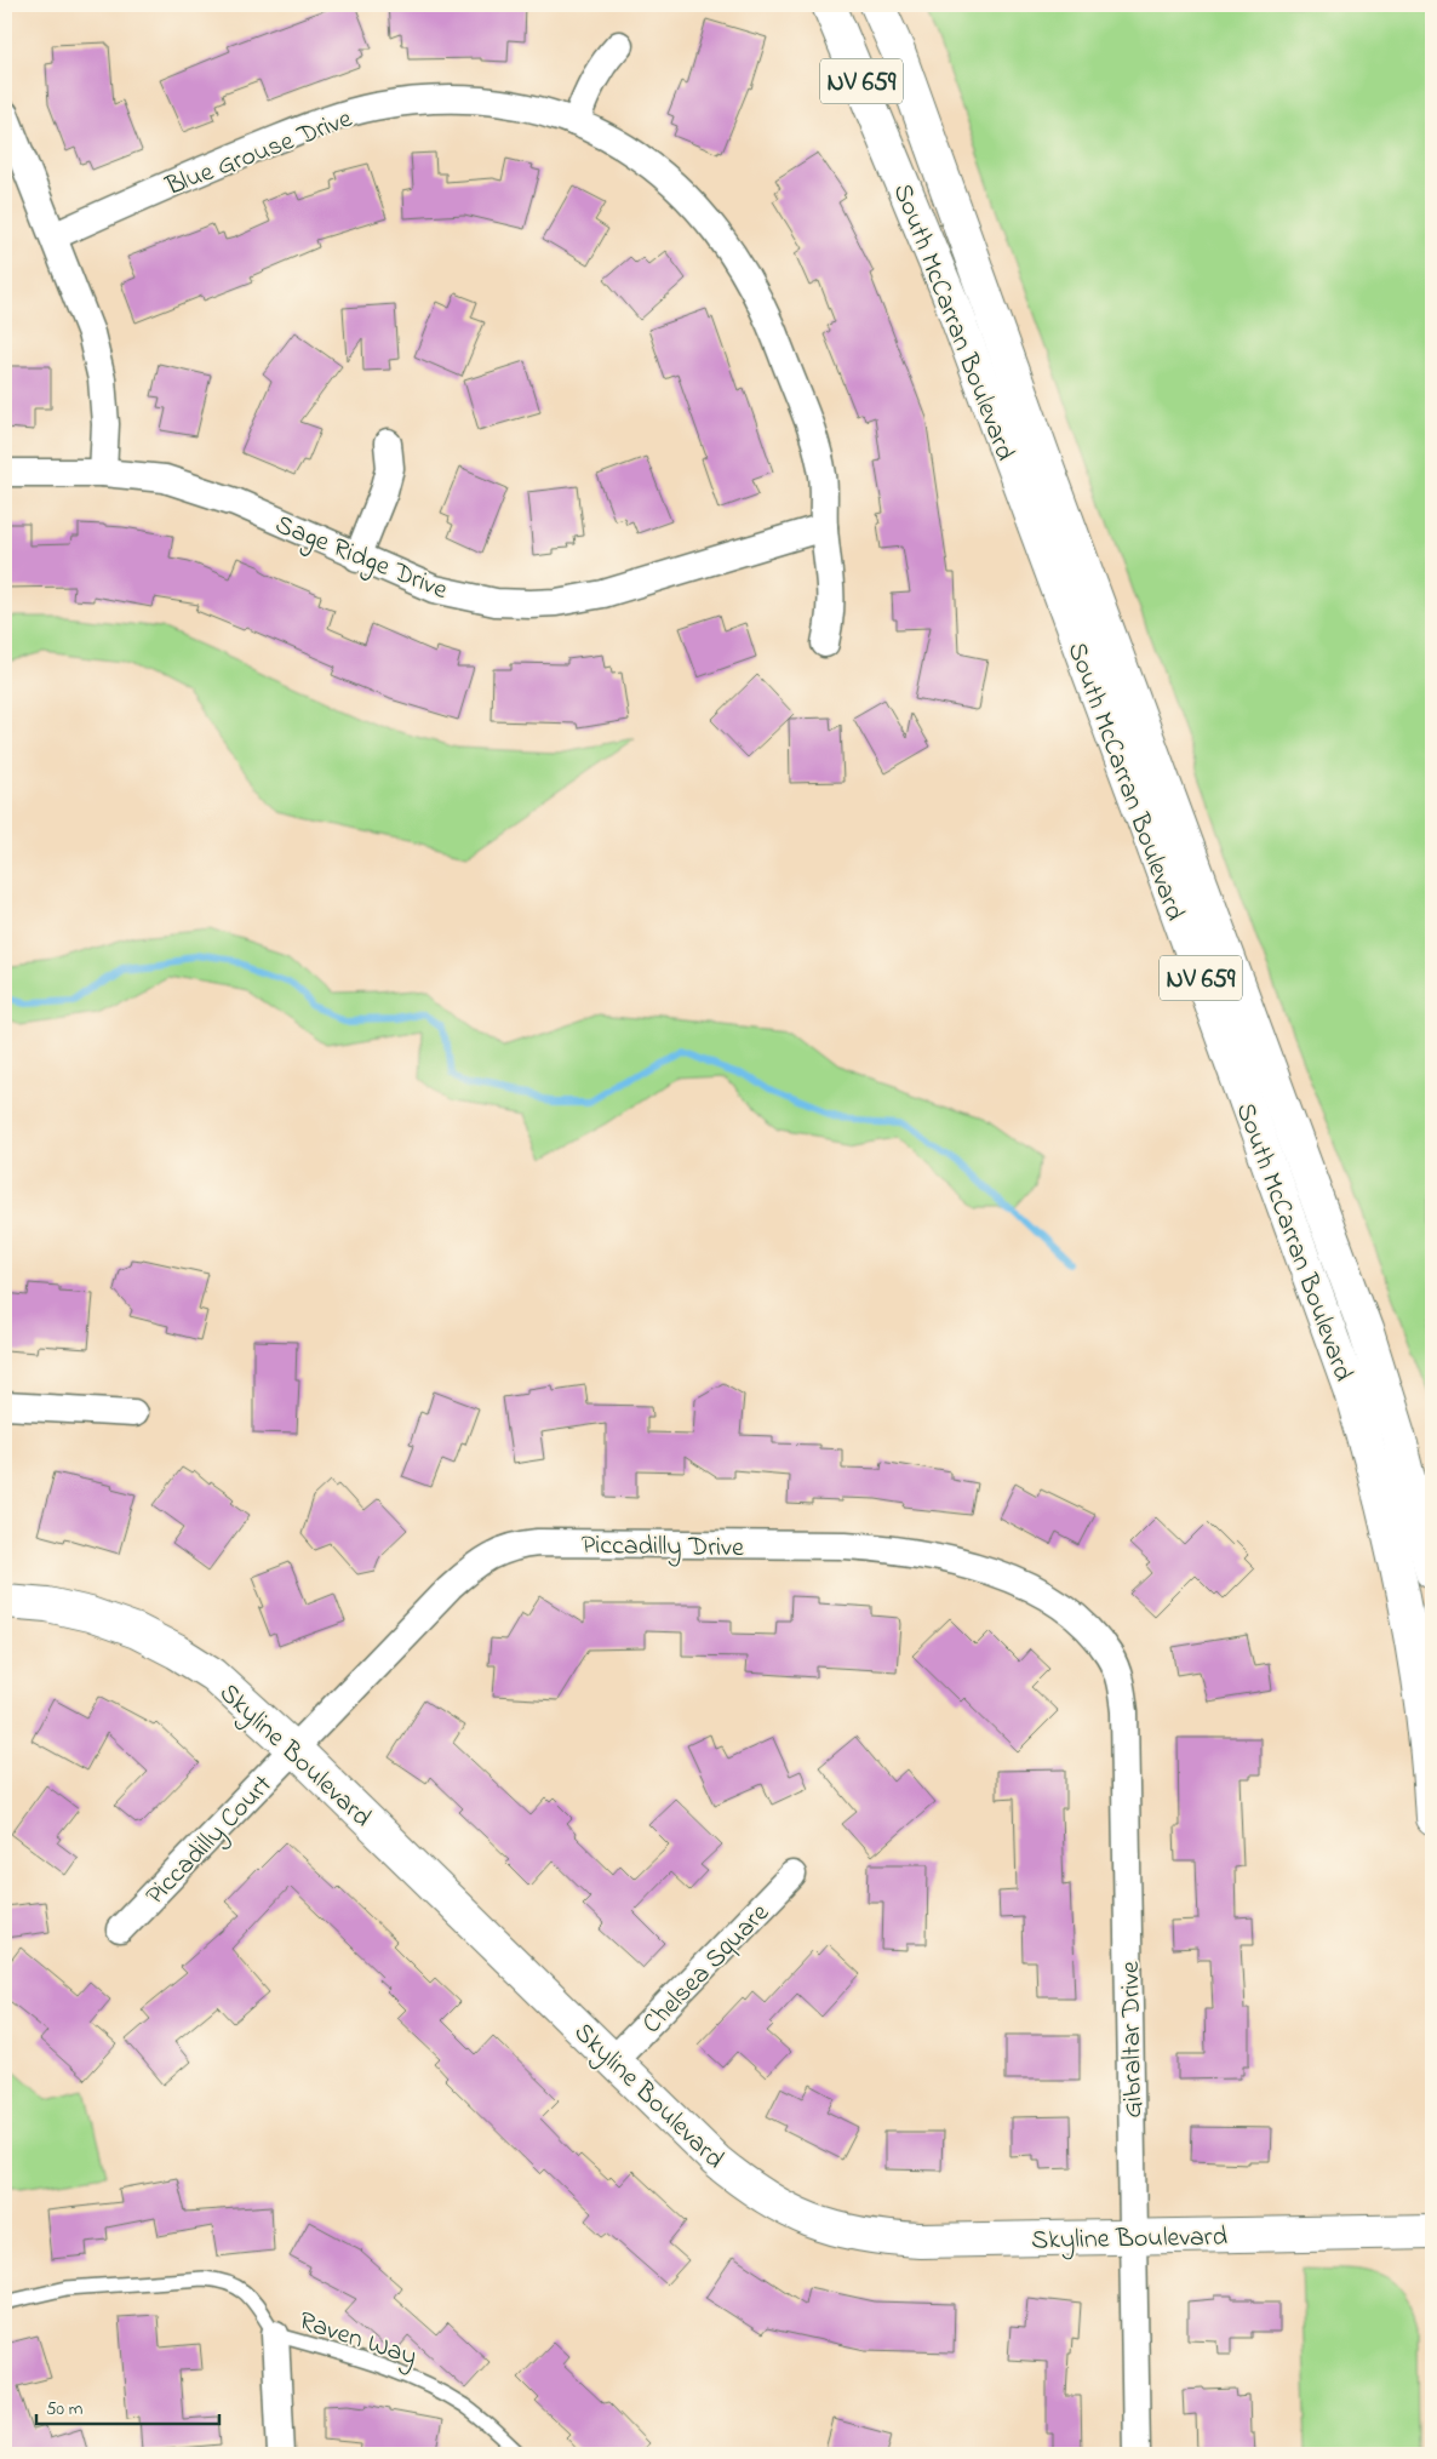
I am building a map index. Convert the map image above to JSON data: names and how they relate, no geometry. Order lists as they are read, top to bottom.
{
  "streets": {
    "main road": ["NV 659", "South McCarran Boulevard", "Skyline Boulevard"],
    "street": [
      "Blue Grouse Drive",
      "Sage Ridge Drive",
      "Piccadilly Drive",
      "Piccadilly Court",
      "Chelsea Square",
      "Gibraltar Drive"
    ],
    "lane": ["Raven Way"]
  },
  "crossings": [
    ["Blue Grouse Drive", "Sage Ridge Drive"],
    ["Piccadilly Drive", "Skyline Boulevard"],
    ["Piccadilly Drive", "Piccadilly Court"],
    ["Piccadilly Drive", "Gibraltar Drive"],
    ["Skyline Boulevard", "Piccadilly Court"],
    ["Skyline Boulevard", "Chelsea Square"],
    ["Skyline Boulevard", "Gibraltar Drive"]
  ],
  "scale_bar": "50 m"
}
